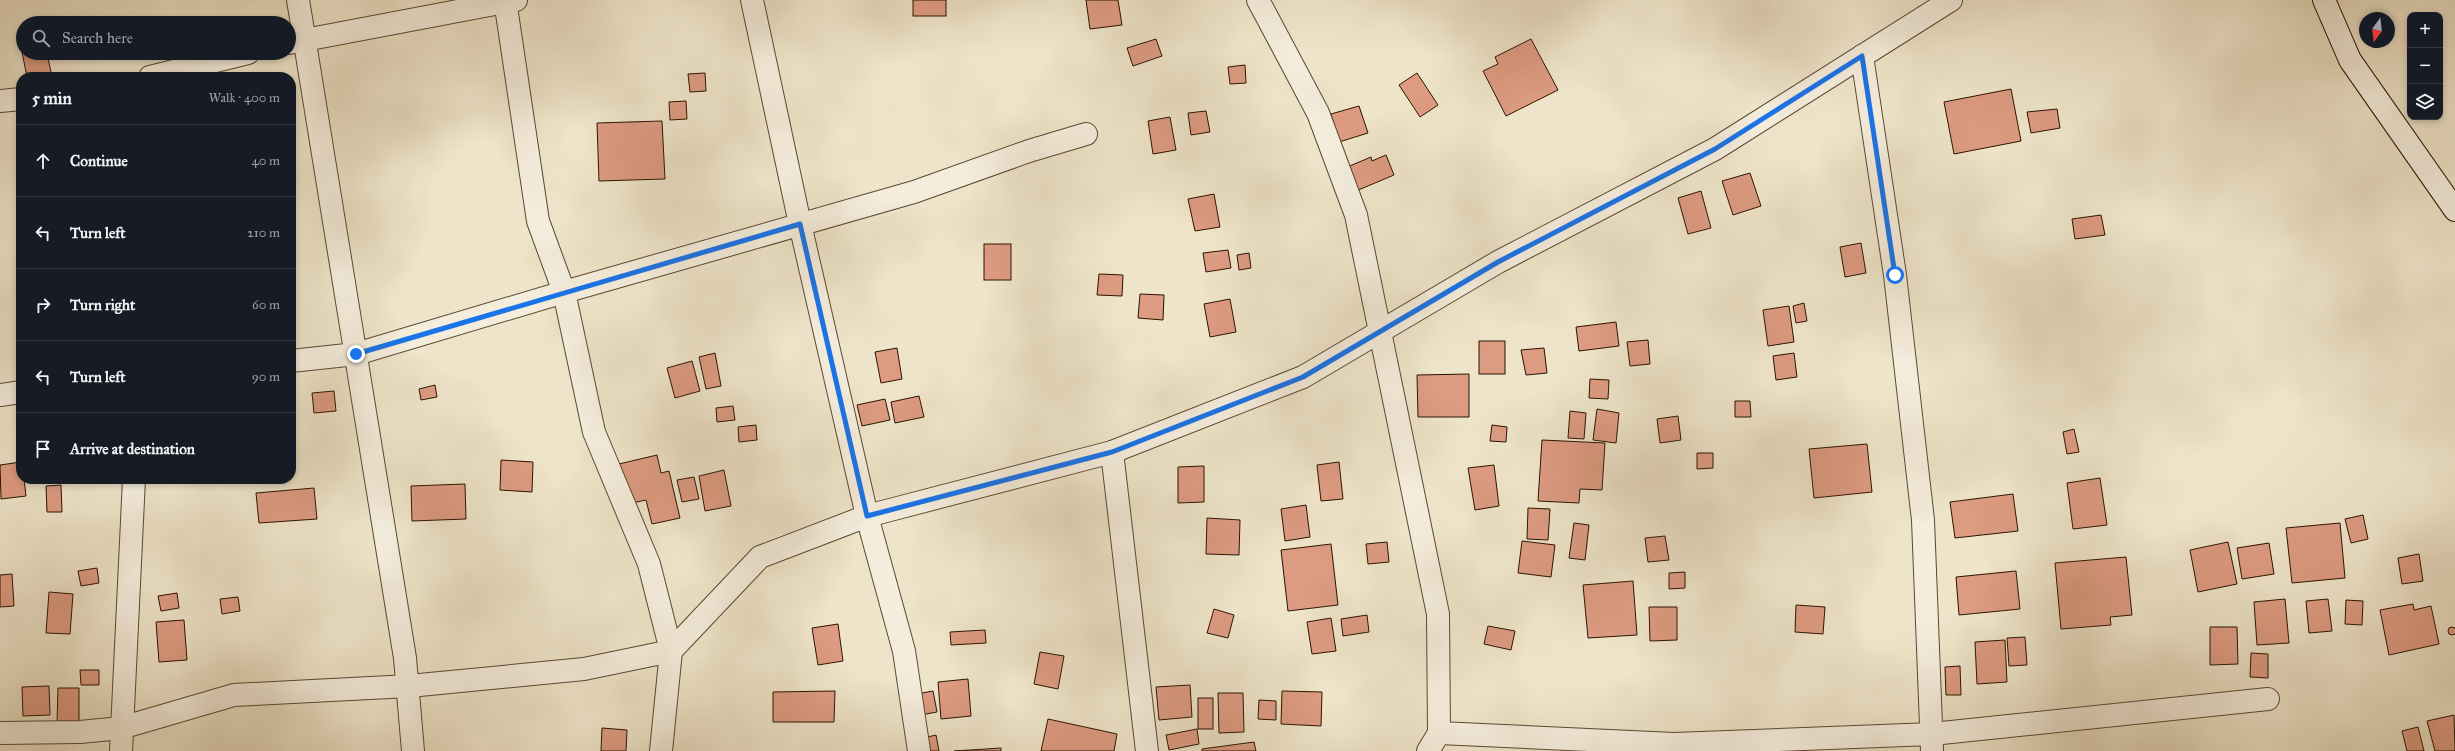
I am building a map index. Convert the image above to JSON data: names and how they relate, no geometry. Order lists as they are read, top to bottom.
{
  "north": "bottom",
  "page": {
    "map_buttons": ["+", "−"],
    "search": "Search here",
    "heading": ["5 min", "Walk · 400 m"],
    "list": [
      ["Continue", "40 m"],
      ["Turn left", "210 m"],
      ["Turn right", "60 m"],
      ["Turn left", "90 m"],
      "Arrive at destination"
    ]
  }
}
